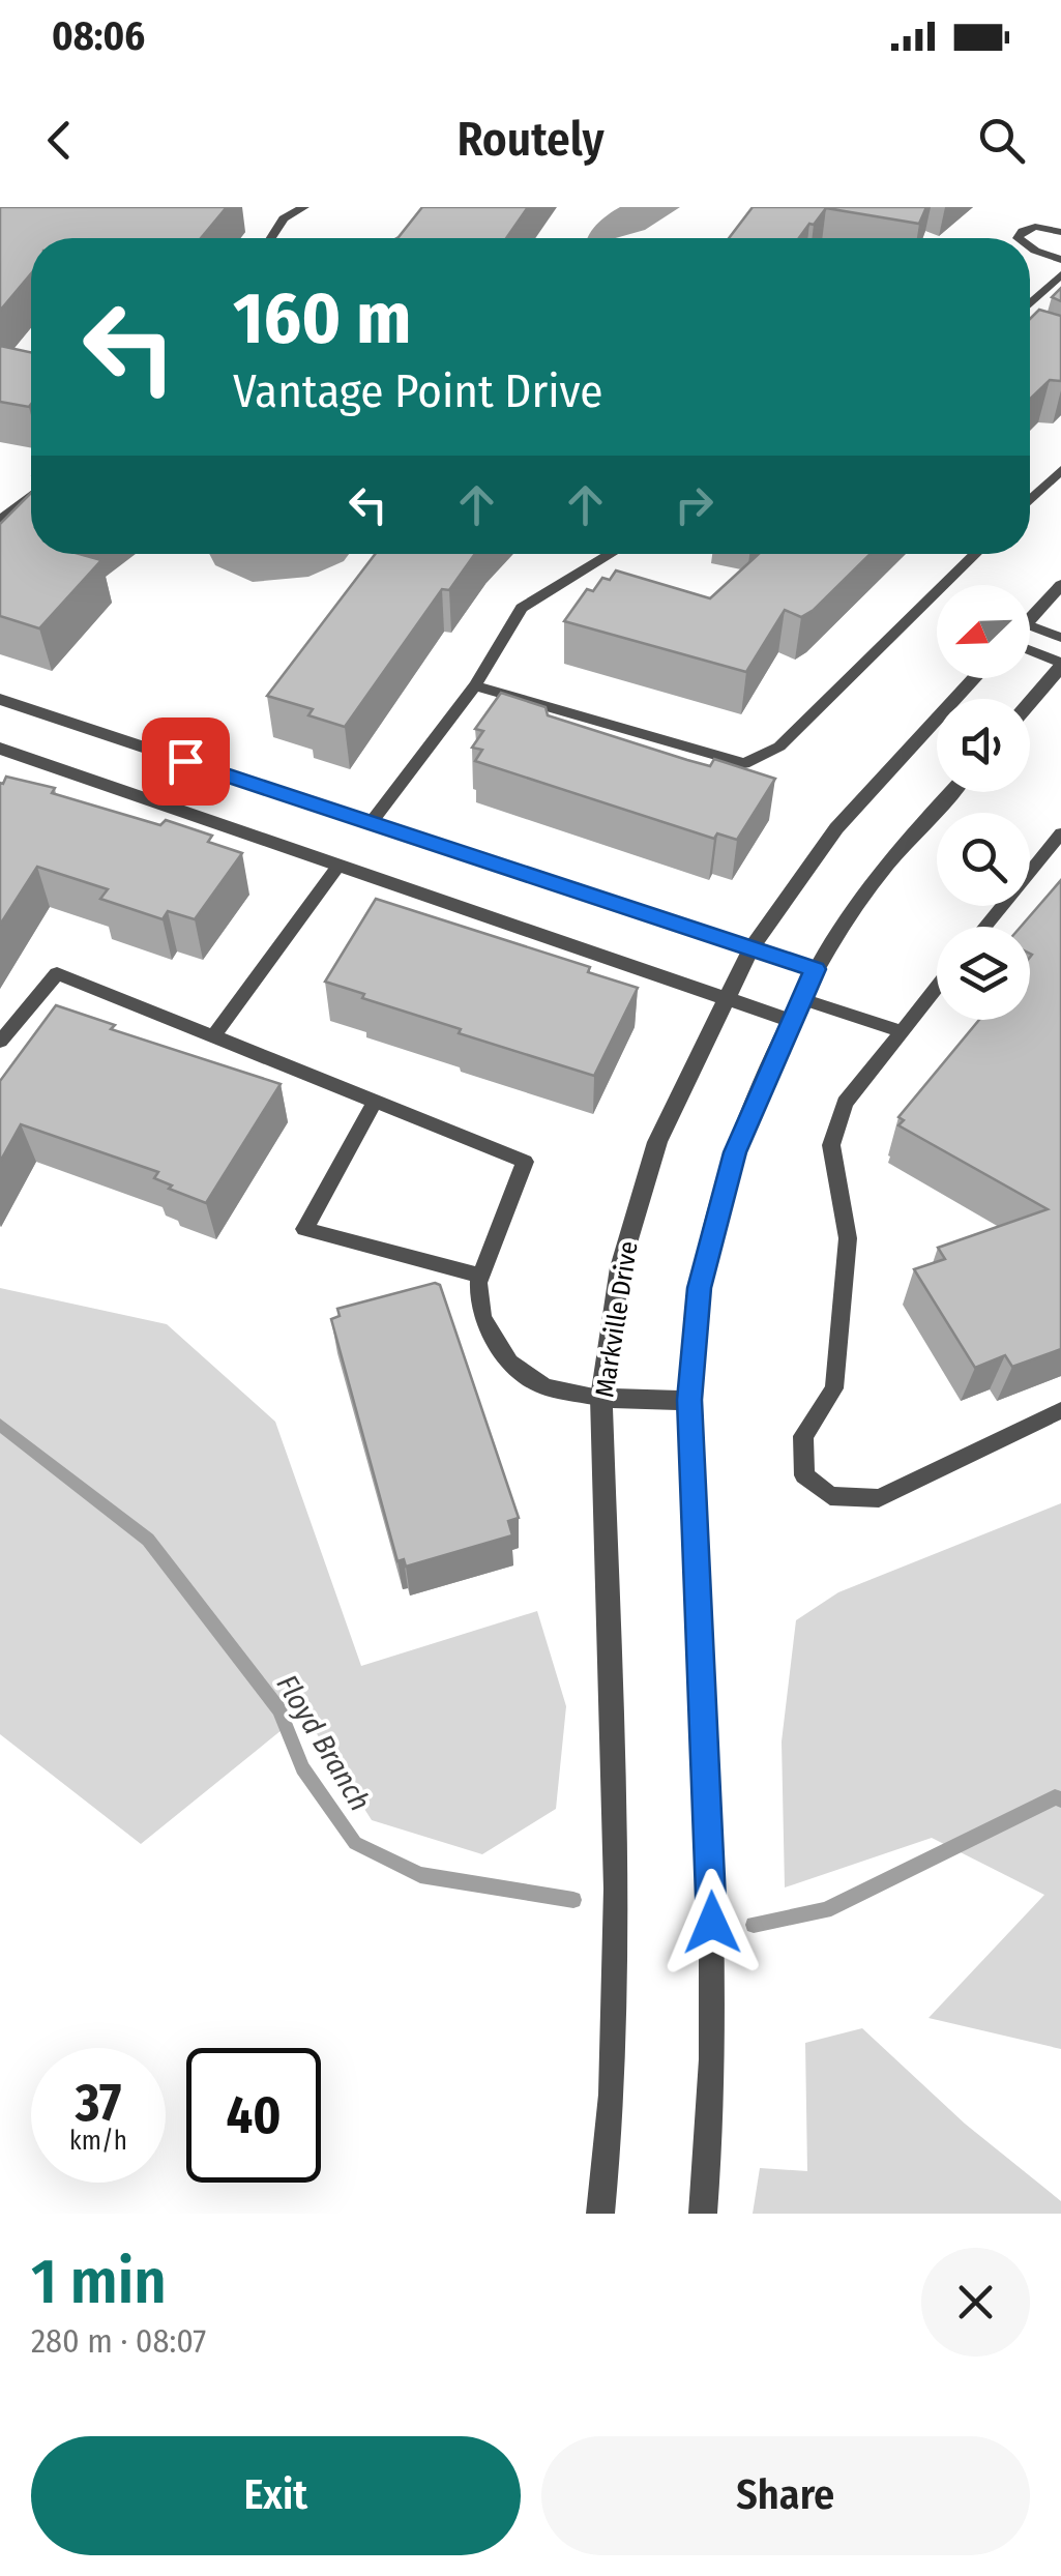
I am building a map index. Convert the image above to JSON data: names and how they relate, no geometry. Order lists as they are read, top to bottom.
{
  "streets": {
    "street": ["Markville Drive"]
  },
  "water": ["Floyd Branch"],
  "north": "bottom left",
  "page": {
    "status": "08:06",
    "header": "Routely",
    "turn": ["160 m", "Vantage Point Drive"],
    "speed": "37 km/h",
    "limit": "40",
    "heading": ["1 min", "280 m · 08:07"],
    "buttons": ["Exit", "Share"]
  }
}
